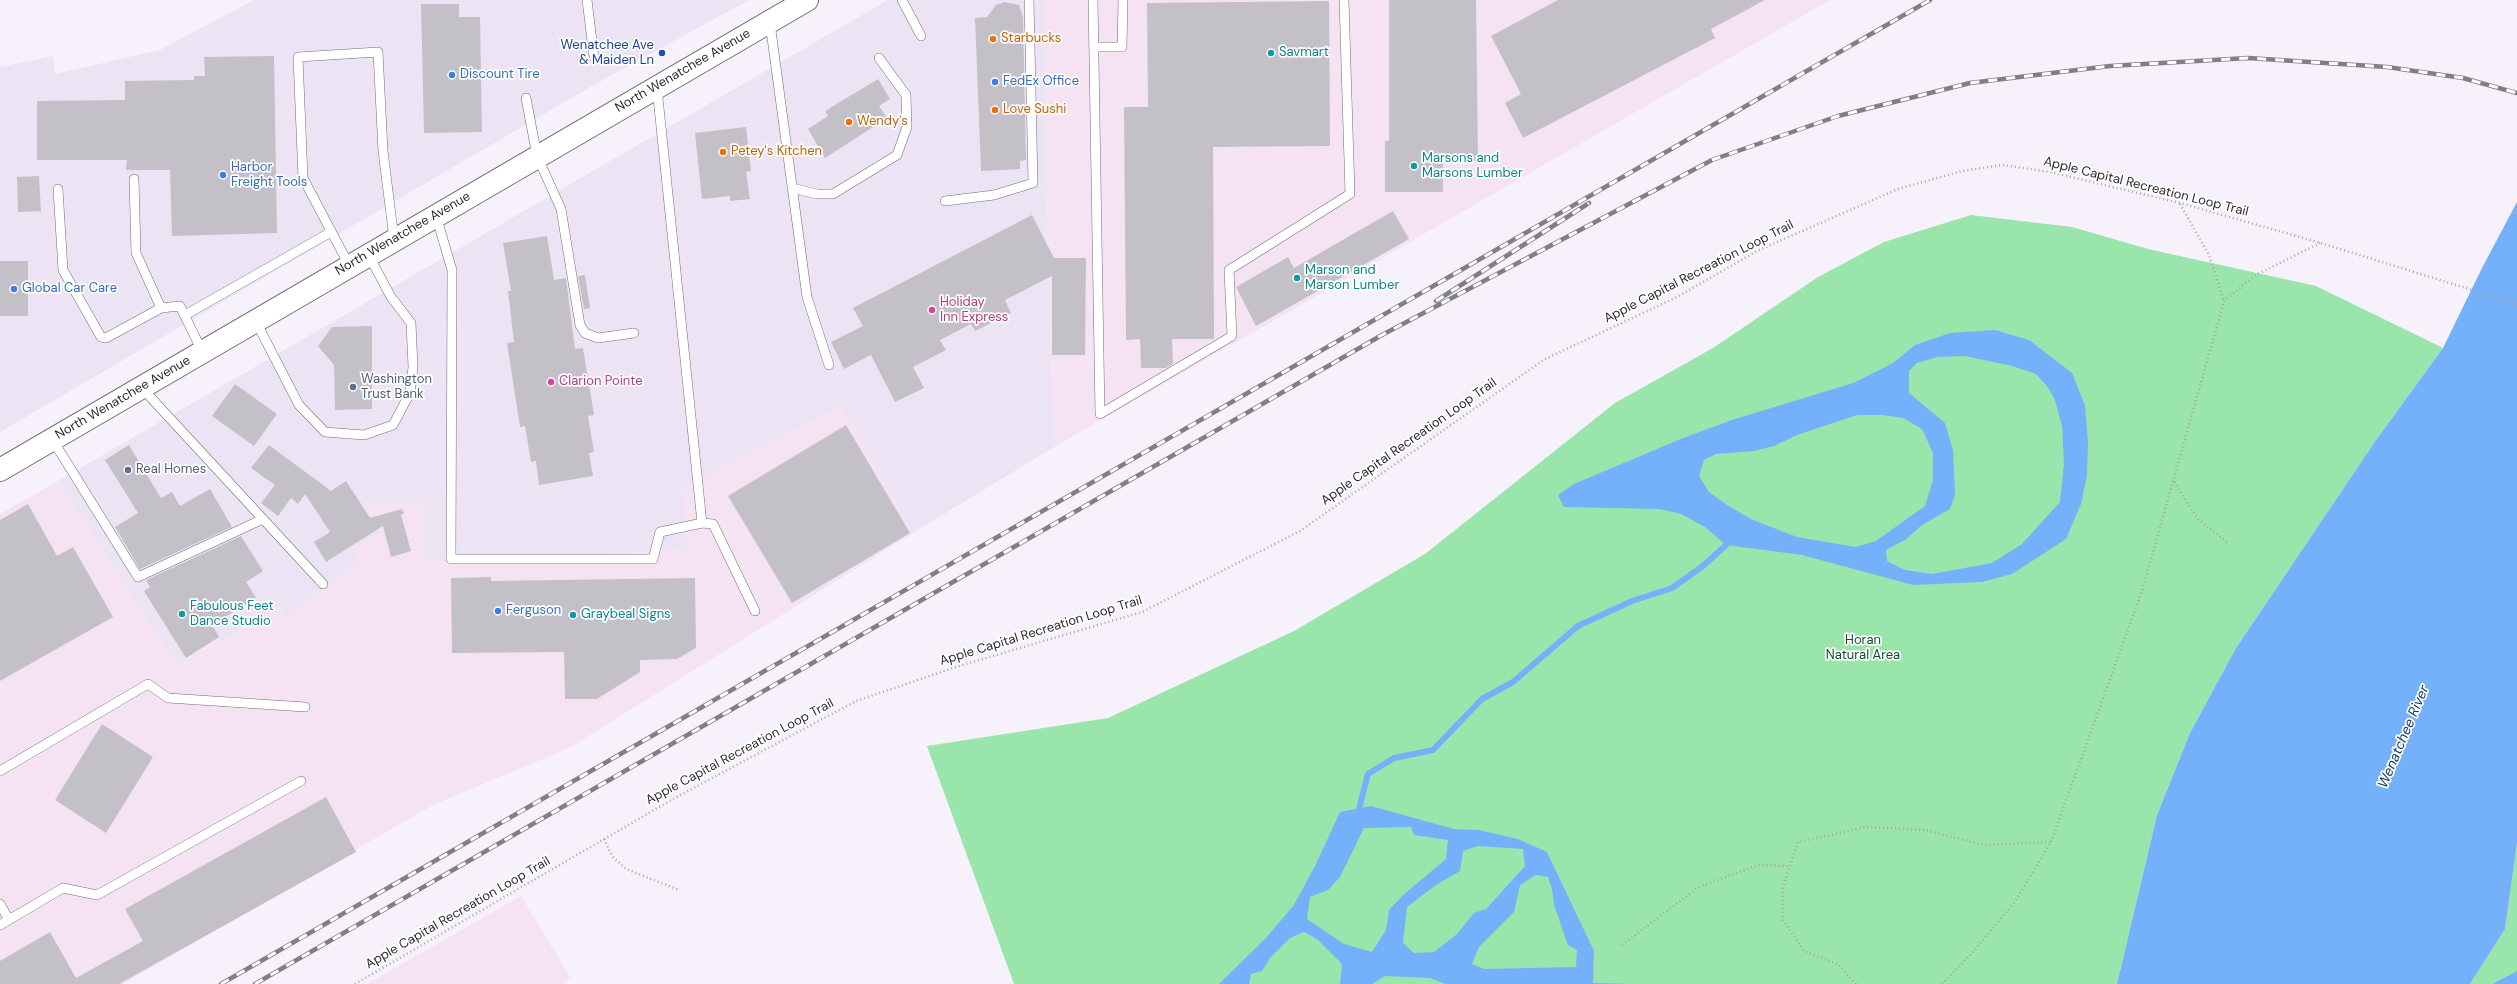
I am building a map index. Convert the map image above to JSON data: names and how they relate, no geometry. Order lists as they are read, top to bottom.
{
  "streets": {
    "main road": ["North Wenatchee Avenue"],
    "path": ["Apple Capital Recreation Loop Trail"]
  },
  "water": ["Wenatchee River"],
  "parks": ["Horan Natural Area"],
  "places": [
    "Starbucks",
    "Wenatchee Ave & Maiden Ln",
    "Savmart",
    "Discount Tire",
    "FedEx Office",
    "Love Sushi",
    "Wendy's",
    "Petey's Kitchen",
    "Marsons and Marsons Lumber",
    "Harbor Freight Tools",
    "Marson and Marson Lumber",
    "Global Car Care",
    "Holiday Inn Express",
    "Clarion Pointe",
    "Washington Trust Bank",
    "Real Homes",
    "Ferguson",
    "Fabulous Feet Dance Studio",
    "Graybeal Signs"
  ]
}
